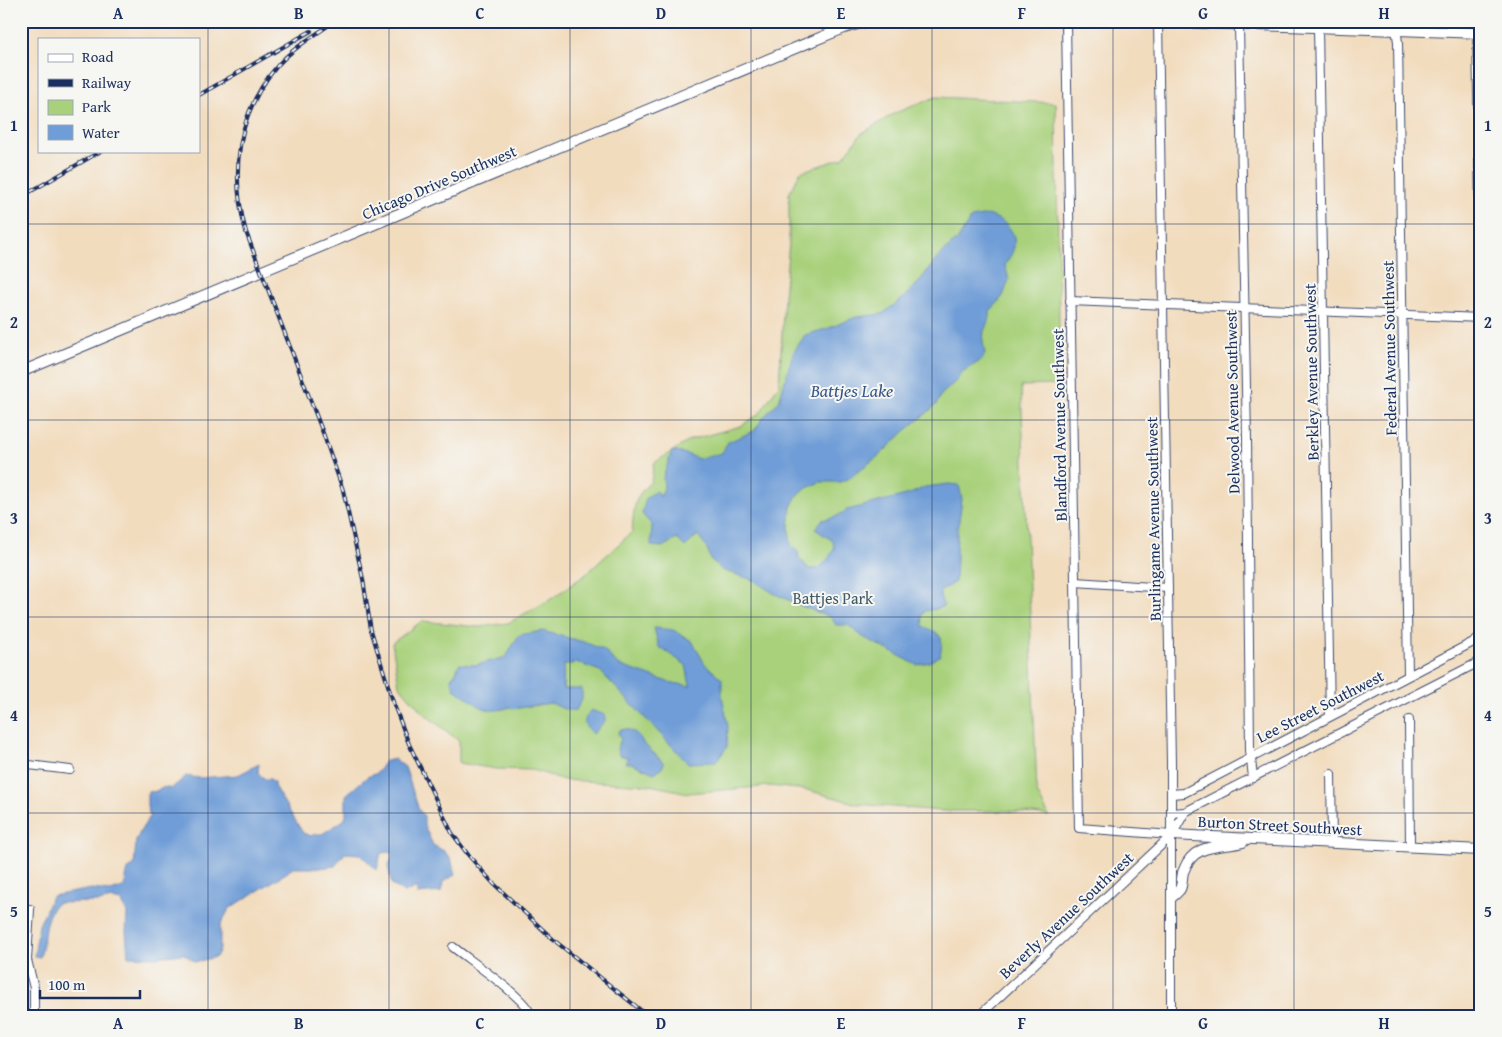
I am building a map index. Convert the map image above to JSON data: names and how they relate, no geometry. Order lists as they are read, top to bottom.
{
  "streets": {
    "main road": ["Chicago Drive Southwest", "Burton Street Southwest"],
    "street": [
      "Federal Avenue Southwest",
      "Berkley Avenue Southwest",
      "Delwood Avenue Southwest",
      "Blandford Avenue Southwest",
      "Burlingame Avenue Southwest",
      "Lee Street Southwest",
      "Beverly Avenue Southwest"
    ]
  },
  "crossings": [
    ["Federal Avenue Southwest", "Lee Street Southwest"],
    ["Berkley Avenue Southwest", "Lee Street Southwest"],
    ["Delwood Avenue Southwest", "Lee Street Southwest"],
    ["Blandford Avenue Southwest", "Burton Street Southwest"],
    ["Burlingame Avenue Southwest", "Lee Street Southwest"],
    ["Burlingame Avenue Southwest", "Burton Street Southwest"],
    ["Burlingame Avenue Southwest", "Beverly Avenue Southwest"],
    ["Burton Street Southwest", "Beverly Avenue Southwest"]
  ],
  "water": ["Battjes Lake"],
  "parks": ["Battjes Park"],
  "legend": [
    "Road",
    "Railway",
    "Park",
    "Water"
  ],
  "scale_bar": "100 m",
  "grid": {
    "columns": [
      "A",
      "B",
      "C",
      "D",
      "E",
      "F",
      "G",
      "H"
    ],
    "rows": [
      "1",
      "2",
      "3",
      "4",
      "5"
    ]
  }
}
